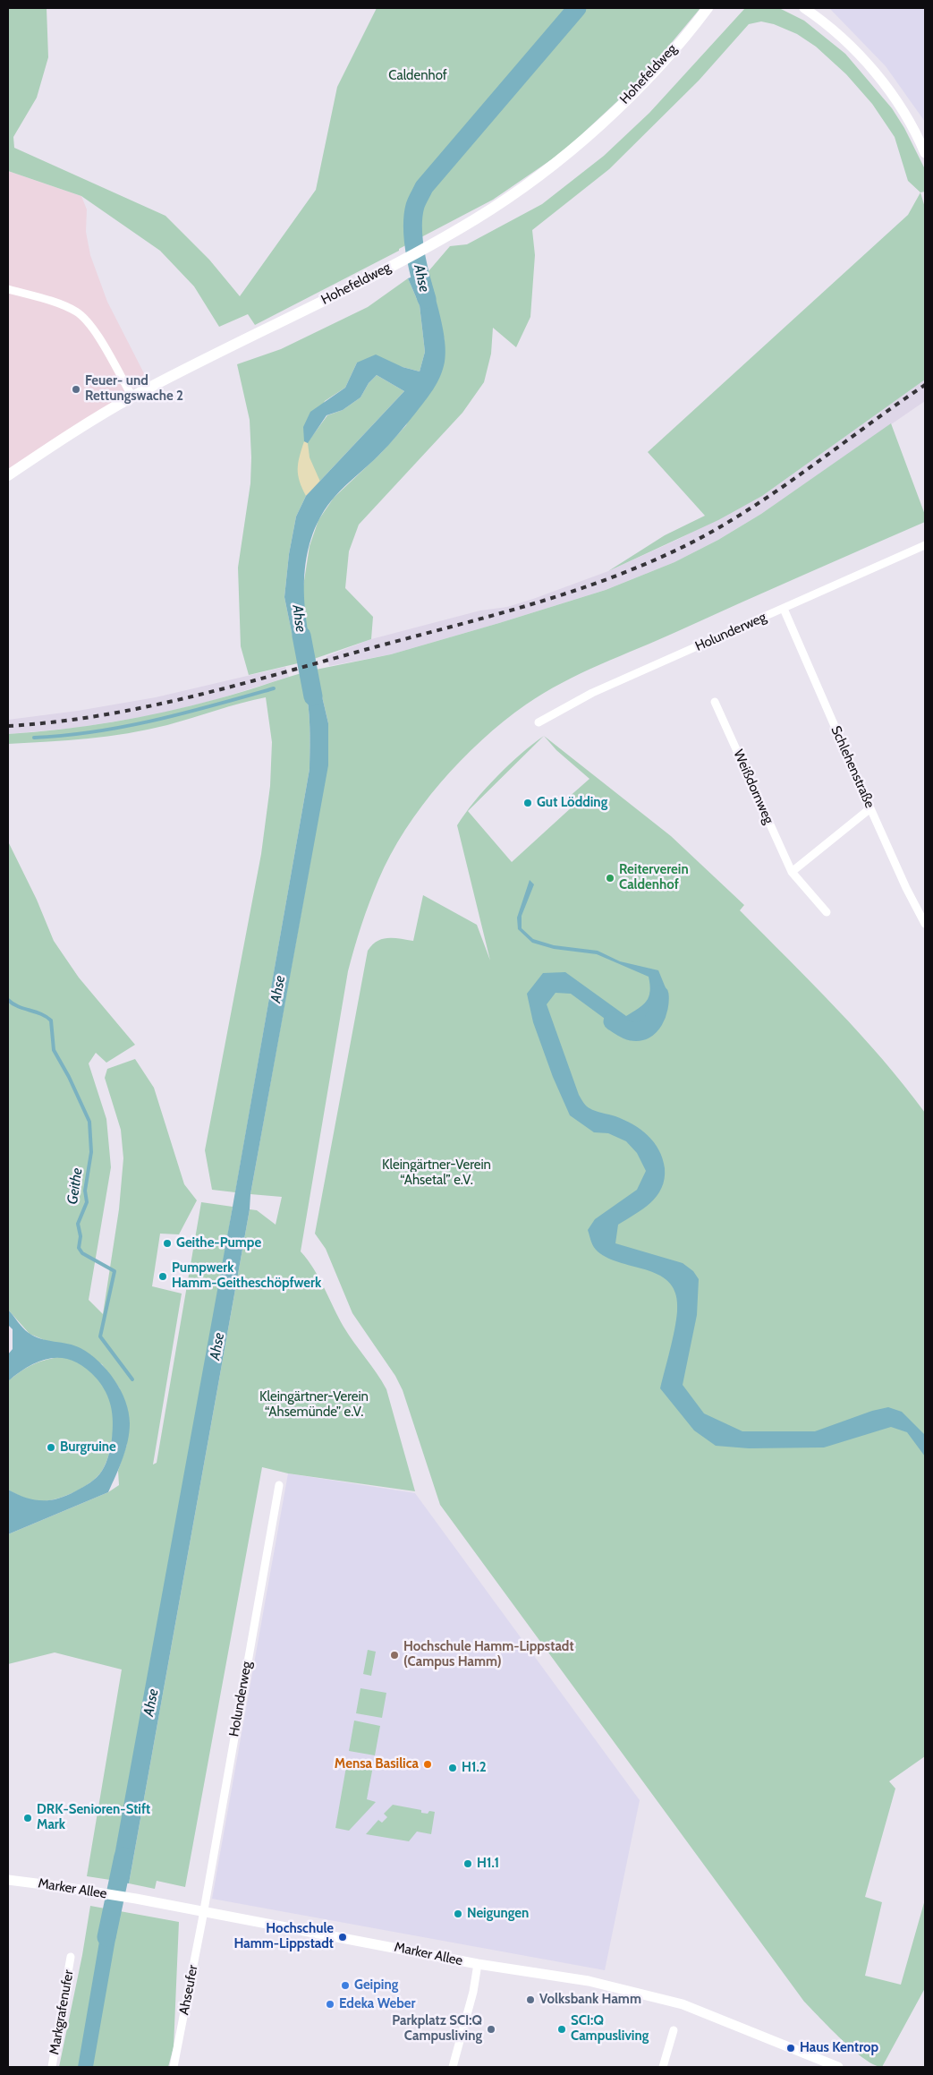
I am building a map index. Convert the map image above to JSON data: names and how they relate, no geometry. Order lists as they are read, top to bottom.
{
  "streets": {
    "main road": ["Hohefeldweg"],
    "street": [
      "Holunderweg",
      "Schlehenstraße",
      "Weißdornweg",
      "Marker Allee",
      "Ahseufer",
      "Markgrafenufer"
    ]
  },
  "crossings": [
    ["Holunderweg", "Schlehenstraße"],
    ["Holunderweg", "Marker Allee"],
    ["Holunderweg", "Ahseufer"],
    ["Marker Allee", "Ahseufer"]
  ],
  "water": ["Ahse", "Geithe"],
  "parks": ["Caldenhof", "Kleingärtner-Verein “Ahsetal” e.V.", "Kleingärtner-Verein “Ahsemünde” e.V."],
  "places": [
    "Feuer- und Rettungswache 2",
    "Gut Lödding",
    "Reiterverein Caldenhof",
    "Geithe-Pumpe",
    "Pumpwerk Hamm-Geitheschöpfwerk",
    "Burgruine",
    "Hochschule Hamm-Lippstadt (Campus Hamm)",
    "Mensa Basilica",
    "H1.2",
    "DRK-Senioren-Stift Mark",
    "H1.1",
    "Neigungen",
    "Hochschule Hamm-Lippstadt",
    "Geiping",
    "Volksbank Hamm",
    "Edeka Weber",
    "Parkplatz SCI:Q Campusliving",
    "SCI:Q Campusliving",
    "Haus Kentrop"
  ]
}
